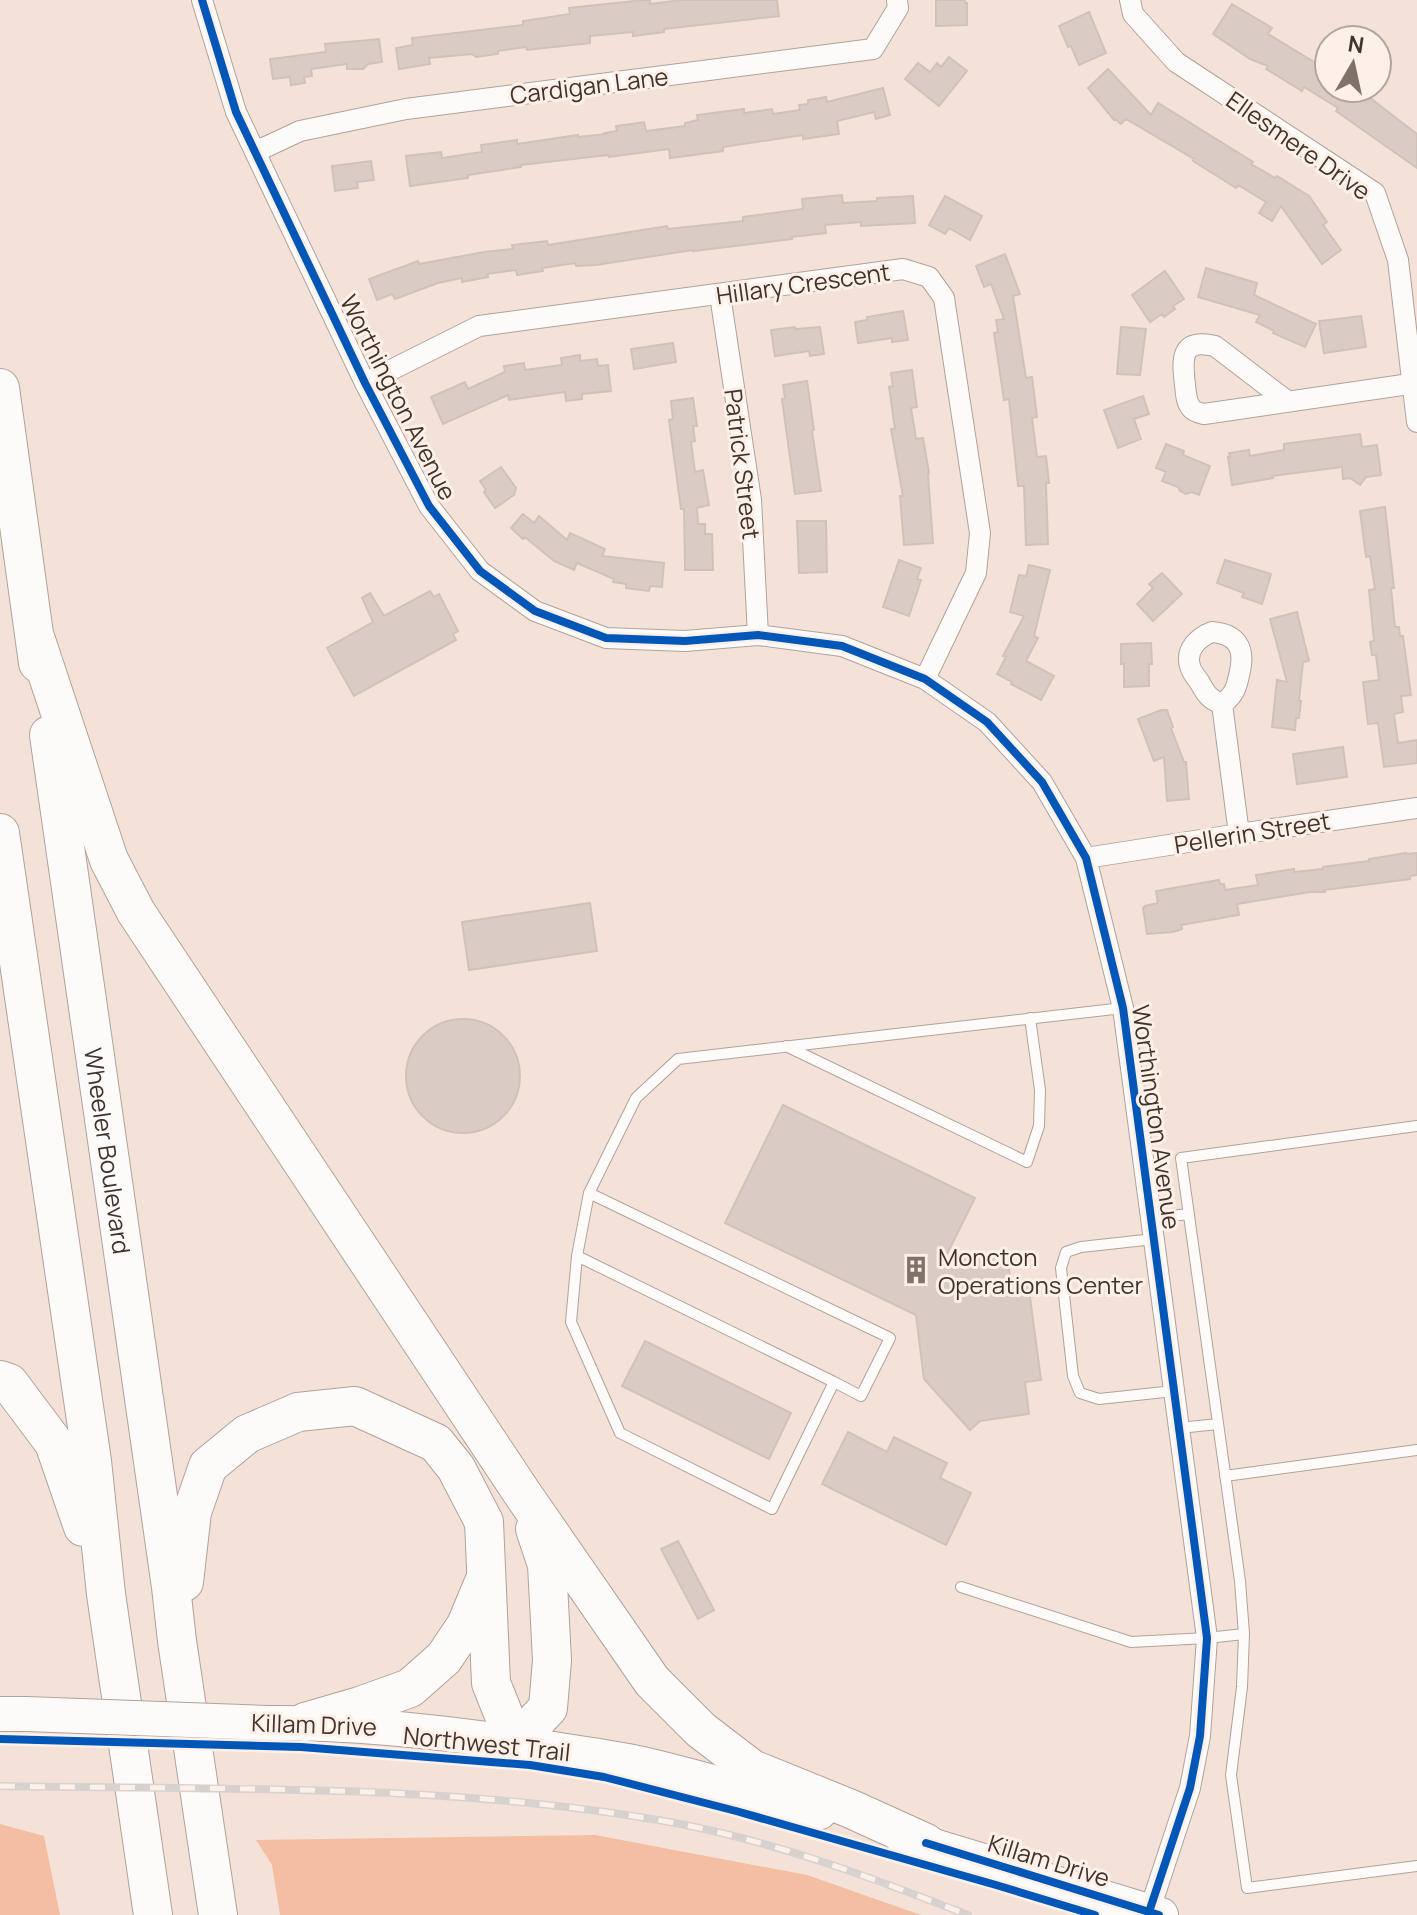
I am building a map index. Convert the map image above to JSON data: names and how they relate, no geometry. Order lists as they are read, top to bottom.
{
  "streets": {
    "highway": ["Wheeler Boulevard"],
    "main road": ["Killam Drive"],
    "street": [
      "Cardigan Lane",
      "Ellesmere Drive",
      "Hillary Crescent",
      "Worthington Avenue",
      "Patrick Street",
      "Pellerin Street"
    ],
    "cycle path": ["Northwest Trail"]
  },
  "crossings": [
    ["Cardigan Lane", "Worthington Avenue"],
    ["Hillary Crescent", "Worthington Avenue"],
    ["Hillary Crescent", "Patrick Street"],
    ["Worthington Avenue", "Patrick Street"],
    ["Worthington Avenue", "Pellerin Street"],
    ["Worthington Avenue", "Killam Drive"]
  ],
  "places": {
    "building": ["Moncton Operations Center"]
  },
  "north": "top"
}
